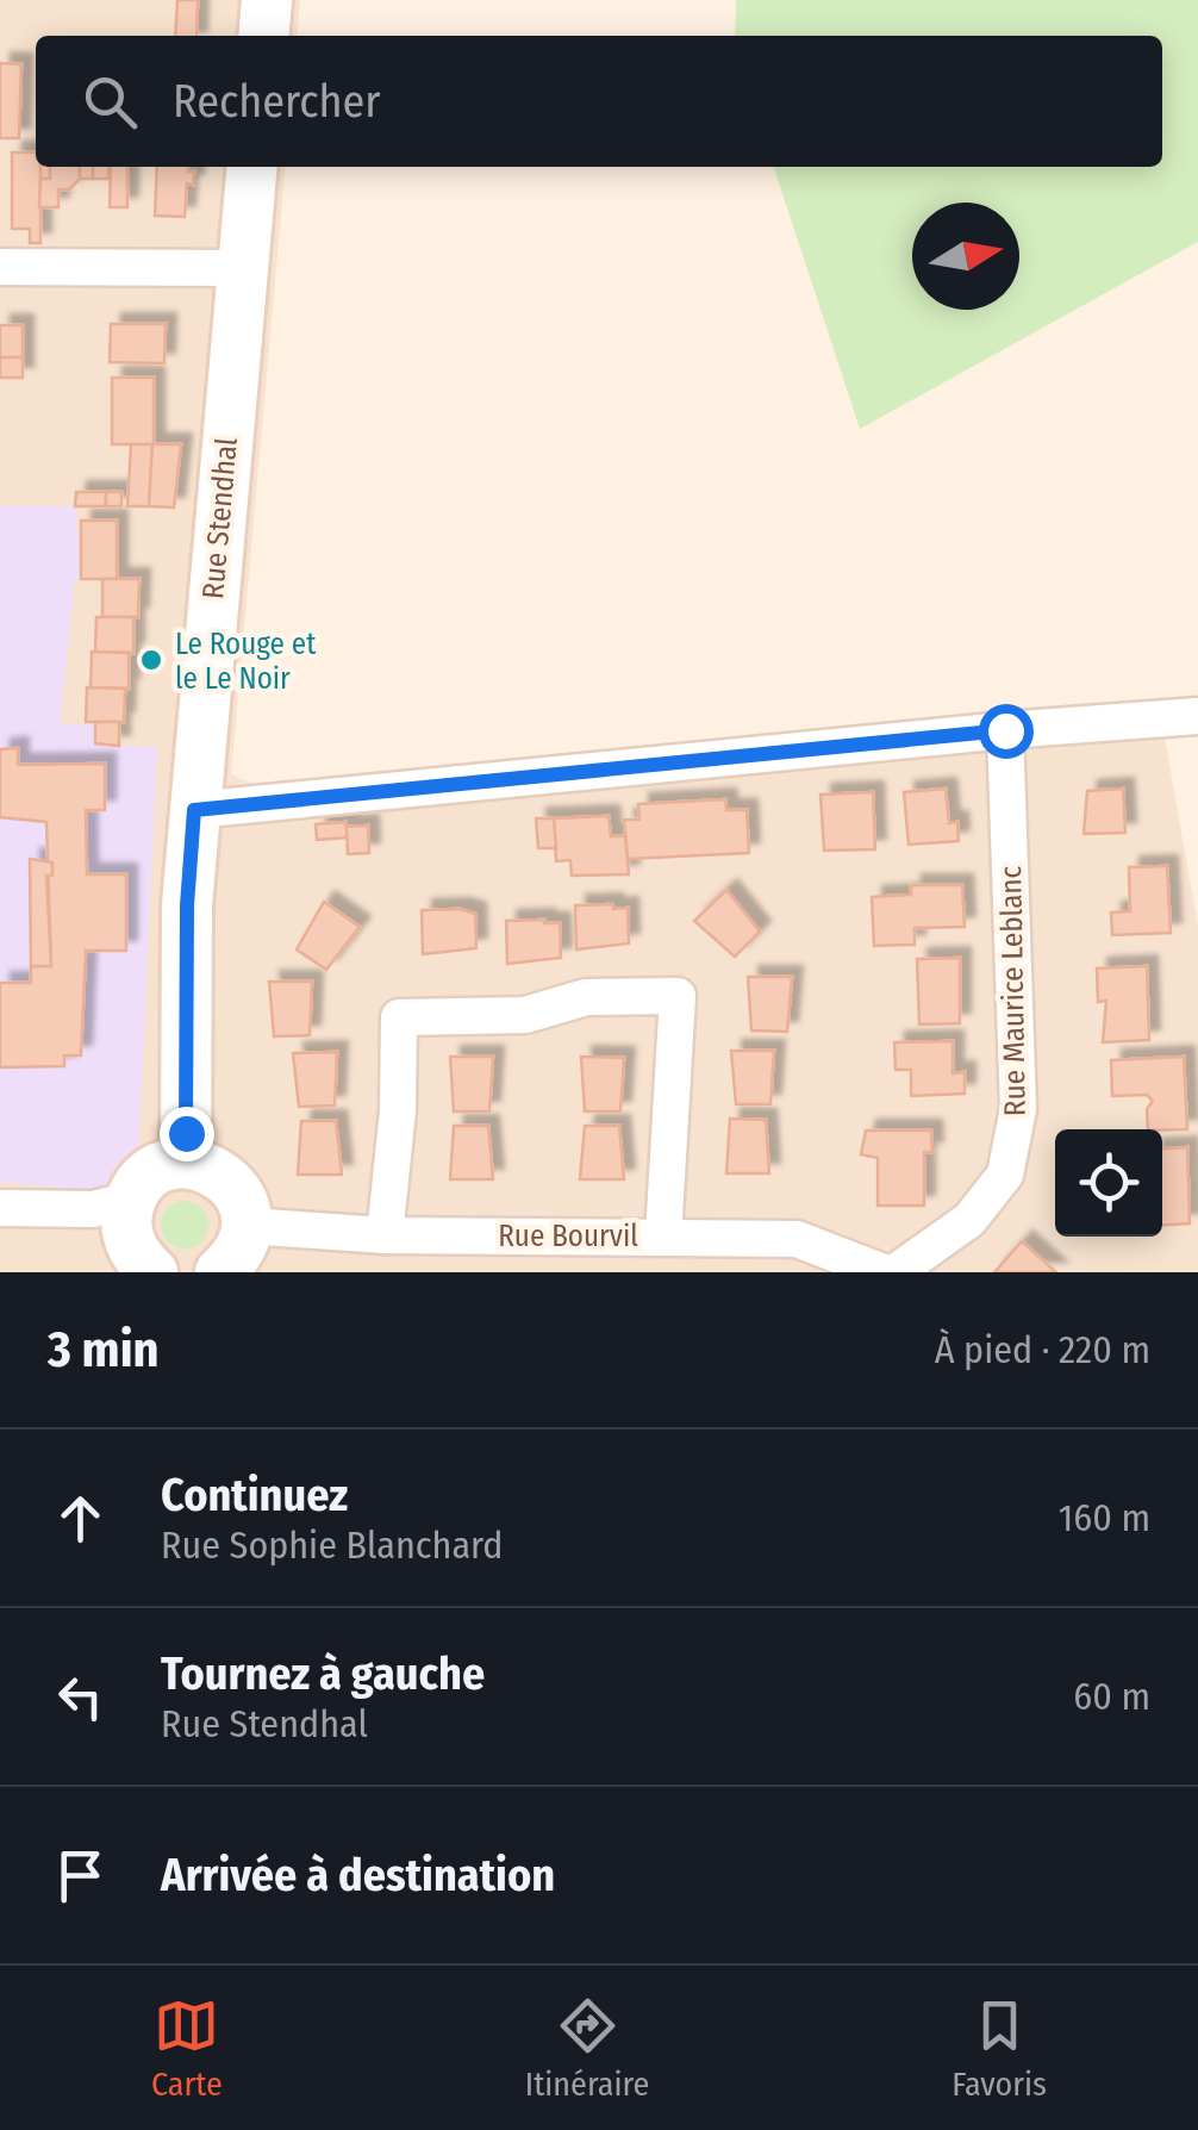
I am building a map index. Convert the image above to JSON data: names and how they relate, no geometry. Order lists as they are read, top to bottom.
{
  "streets": {
    "street": ["Rue Stendhal", "Rue Maurice Leblanc", "Rue Bourvil"]
  },
  "places": ["Le Rouge et le Le Noir"],
  "north": "right",
  "page": {
    "search": "Rechercher",
    "heading": ["3 min", "À pied · 220 m"],
    "list": [
      ["Continuez", "Rue Sophie Blanchard", "160 m"],
      ["Tournez à gauche", "Rue Stendhal", "60 m"],
      "Arrivée à destination"
    ],
    "nav": ["Carte", "Itinéraire", "Favoris"]
  }
}
